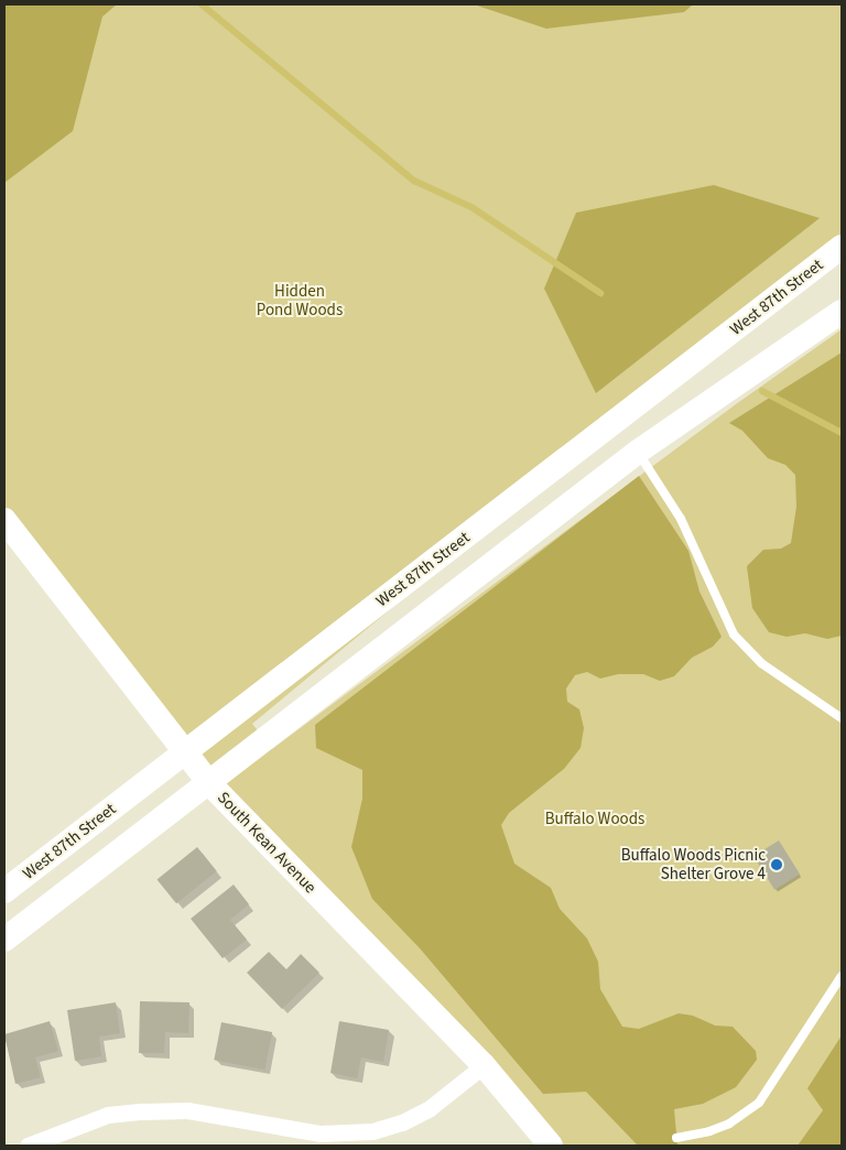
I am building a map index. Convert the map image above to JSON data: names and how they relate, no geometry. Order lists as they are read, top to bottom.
{
  "streets": {
    "main road": ["West 87th Street", "South Kean Avenue"]
  },
  "crossings": [
    ["West 87th Street", "South Kean Avenue"]
  ],
  "parks": ["Hidden Pond Woods", "Buffalo Woods"],
  "places": ["Buffalo Woods Picnic Shelter Grove 4"]
}
